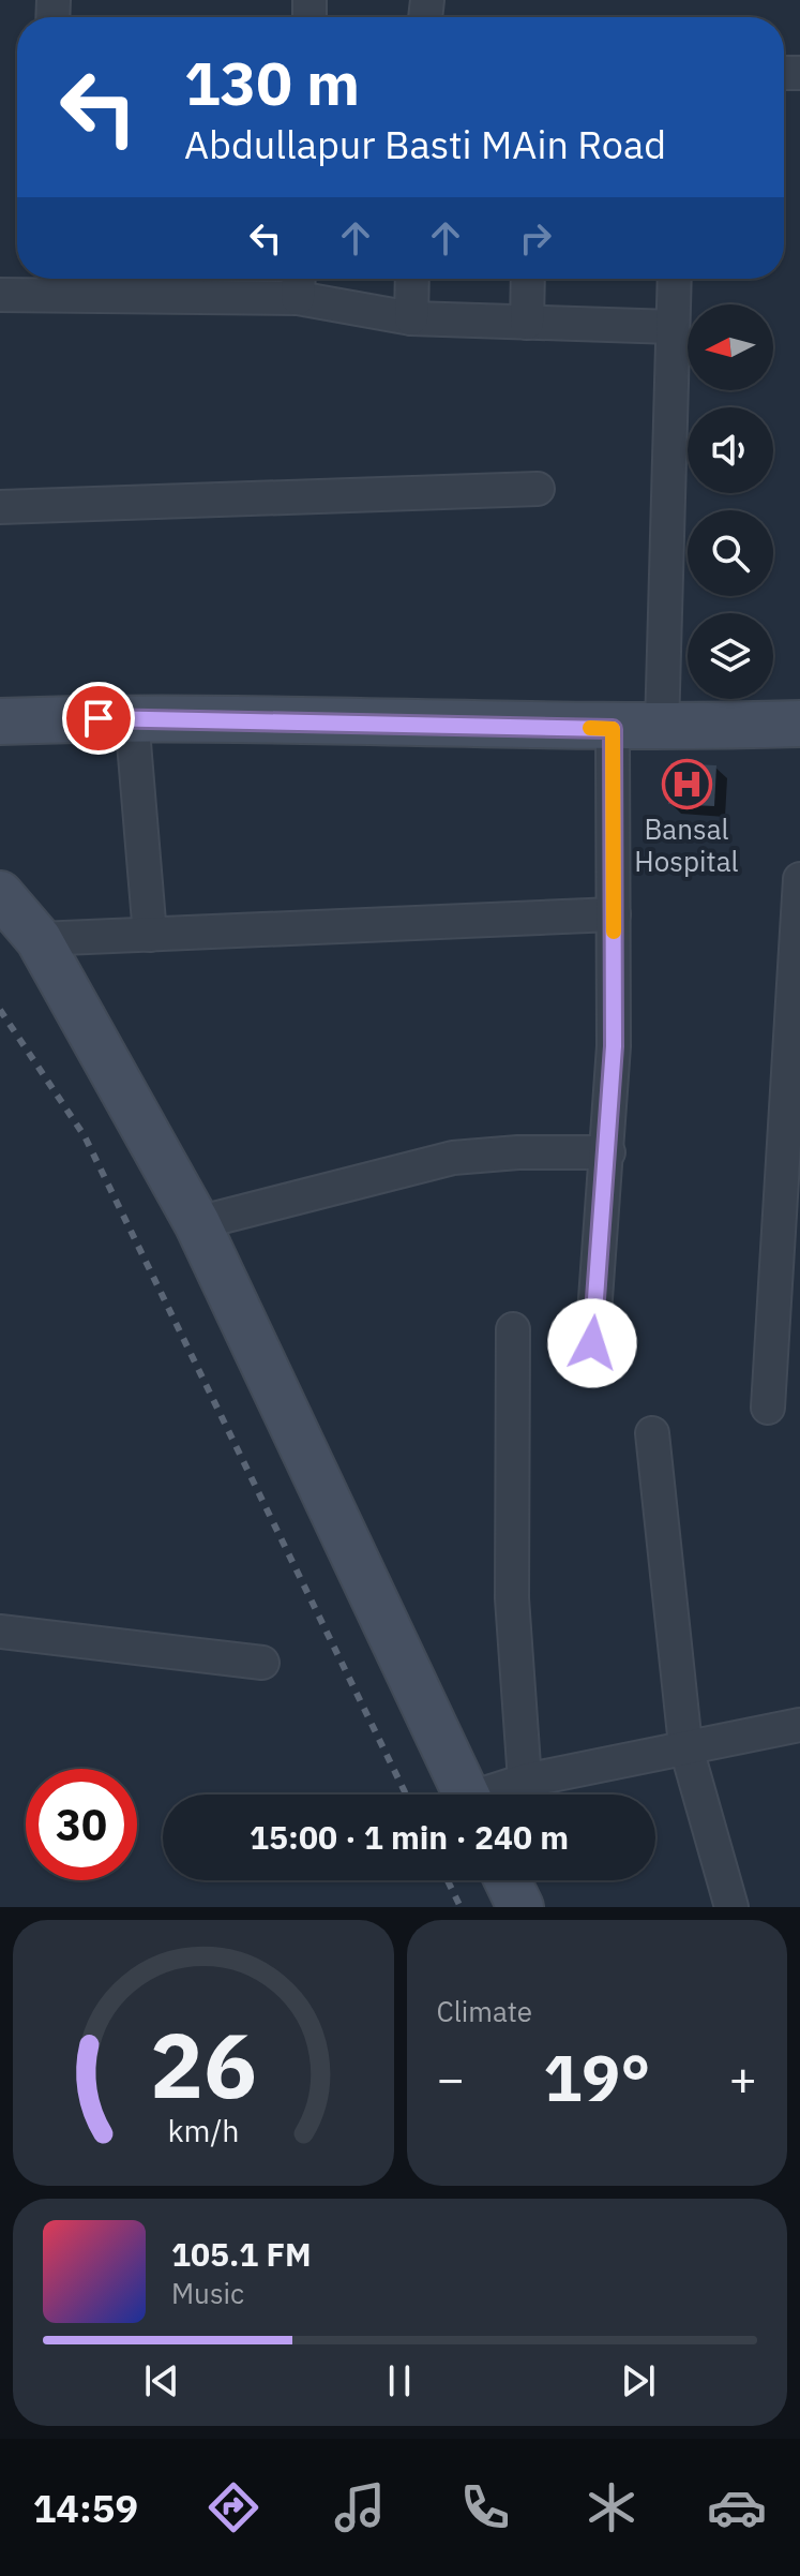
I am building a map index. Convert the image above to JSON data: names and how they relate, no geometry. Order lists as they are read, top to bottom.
{
  "places": {
    "hospital": ["Bansal Hospital"]
  },
  "north": "left",
  "page": {
    "turn": ["130 m", "Abdullapur Basti MAin Road"],
    "limit": "30",
    "trip": "15:00 · 1 min · 240 m",
    "tile": "Climate",
    "heat": ["−", "19°", "+"],
    "song": ["105.1 FM", "Music"],
    "tabs": "14:59",
    "gauge": ["26", "km/h"]
  }
}
